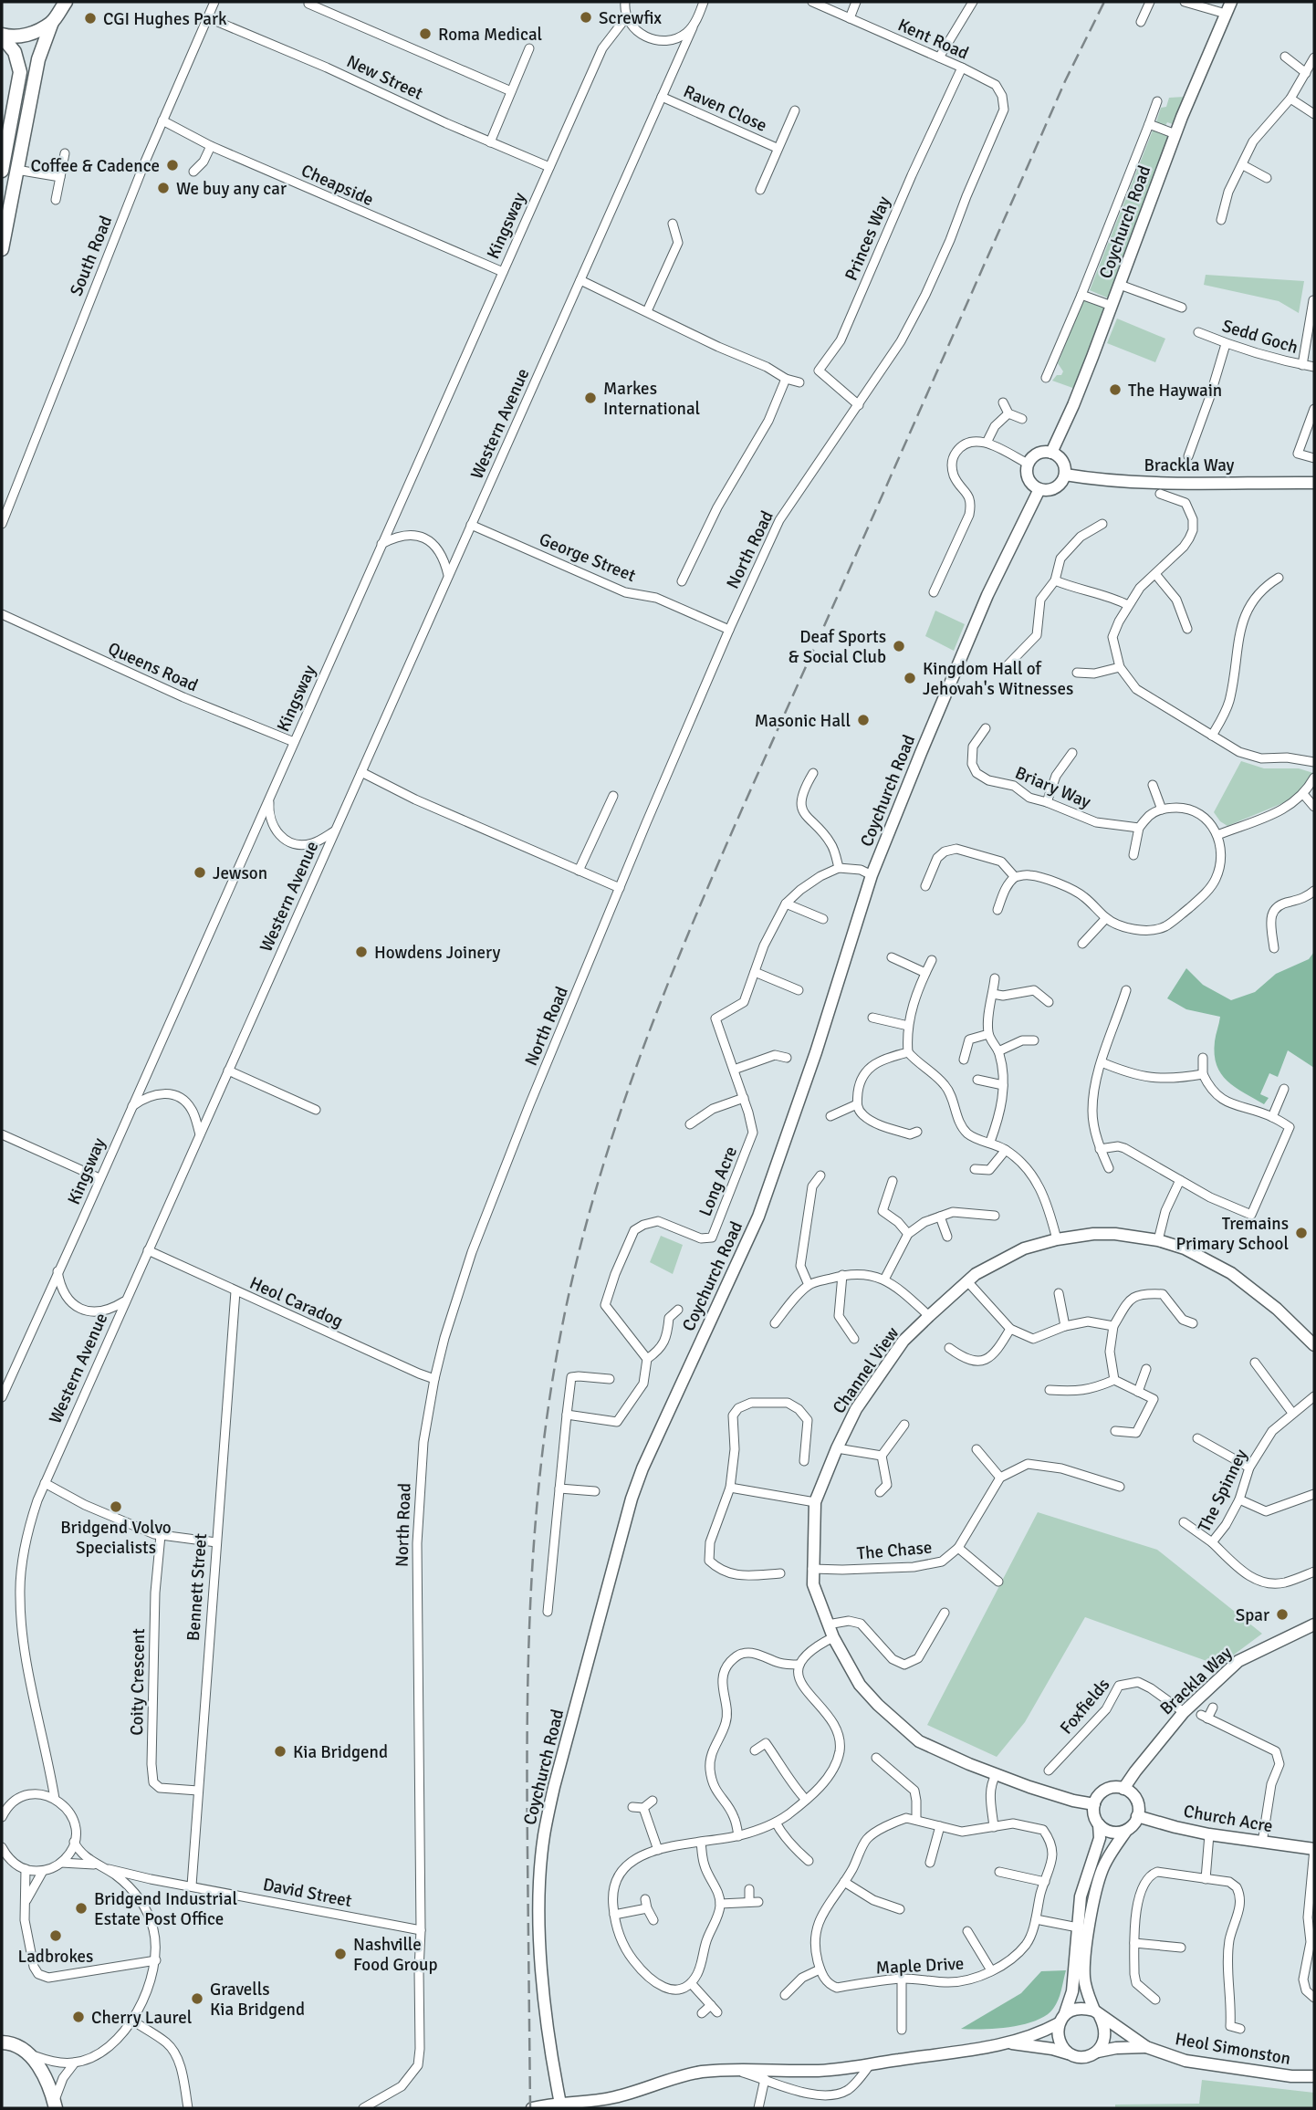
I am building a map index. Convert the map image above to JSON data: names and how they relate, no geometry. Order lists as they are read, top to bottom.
{
  "streets": {
    "street": [
      "Kent Road",
      "New Street",
      "Raven Close",
      "Cheapside",
      "Coychurch Road",
      "Kingsway",
      "Princes Way",
      "South Road",
      "Sedd Goch",
      "Western Avenue",
      "Brackla Way",
      "North Road",
      "George Street",
      "Queens Road",
      "Briary Way",
      "Long Acre",
      "Heol Caradog",
      "Channel View",
      "The Spinney",
      "The Chase",
      "Bennett Street",
      "Coity Crescent",
      "Foxfields",
      "Church Acre",
      "David Street",
      "Maple Drive",
      "Heol Simonston"
    ]
  },
  "crossings": [
    ["Kent Road", "Princes Way"],
    ["Kent Road", "North Road"],
    ["New Street", "Kingsway"],
    ["New Street", "South Road"],
    ["Raven Close", "Western Avenue"],
    ["Cheapside", "Kingsway"],
    ["Cheapside", "South Road"],
    ["Coychurch Road", "Brackla Way"],
    ["Kingsway", "Queens Road"],
    ["Princes Way", "North Road"],
    ["Western Avenue", "George Street"],
    ["Western Avenue", "Heol Caradog"],
    ["Brackla Way", "Channel View"],
    ["Brackla Way", "Foxfields"],
    ["Brackla Way", "Church Acre"],
    ["North Road", "George Street"],
    ["North Road", "Heol Caradog"],
    ["North Road", "David Street"],
    ["Heol Caradog", "Bennett Street"],
    ["Channel View", "The Chase"],
    ["Channel View", "Church Acre"],
    ["Bennett Street", "Coity Crescent"],
    ["Bennett Street", "David Street"]
  ],
  "places": [
    "Screwfix",
    "CGI Hughes Park",
    "Roma Medical",
    "Coffee & Cadence",
    "We buy any car",
    "The Haywain",
    "Markes International",
    "Deaf Sports & Social Club",
    "Kingdom Hall of Jehovah's Witnesses",
    "Masonic Hall",
    "Jewson",
    "Howdens Joinery",
    "Tremains Primary School",
    "Bridgend Volvo Specialists",
    "Spar",
    "Kia Bridgend",
    "Bridgend Industrial Estate Post Office",
    "Ladbrokes",
    "Nashville Food Group",
    "Gravells Kia Bridgend",
    "Cherry Laurel"
  ]
}
